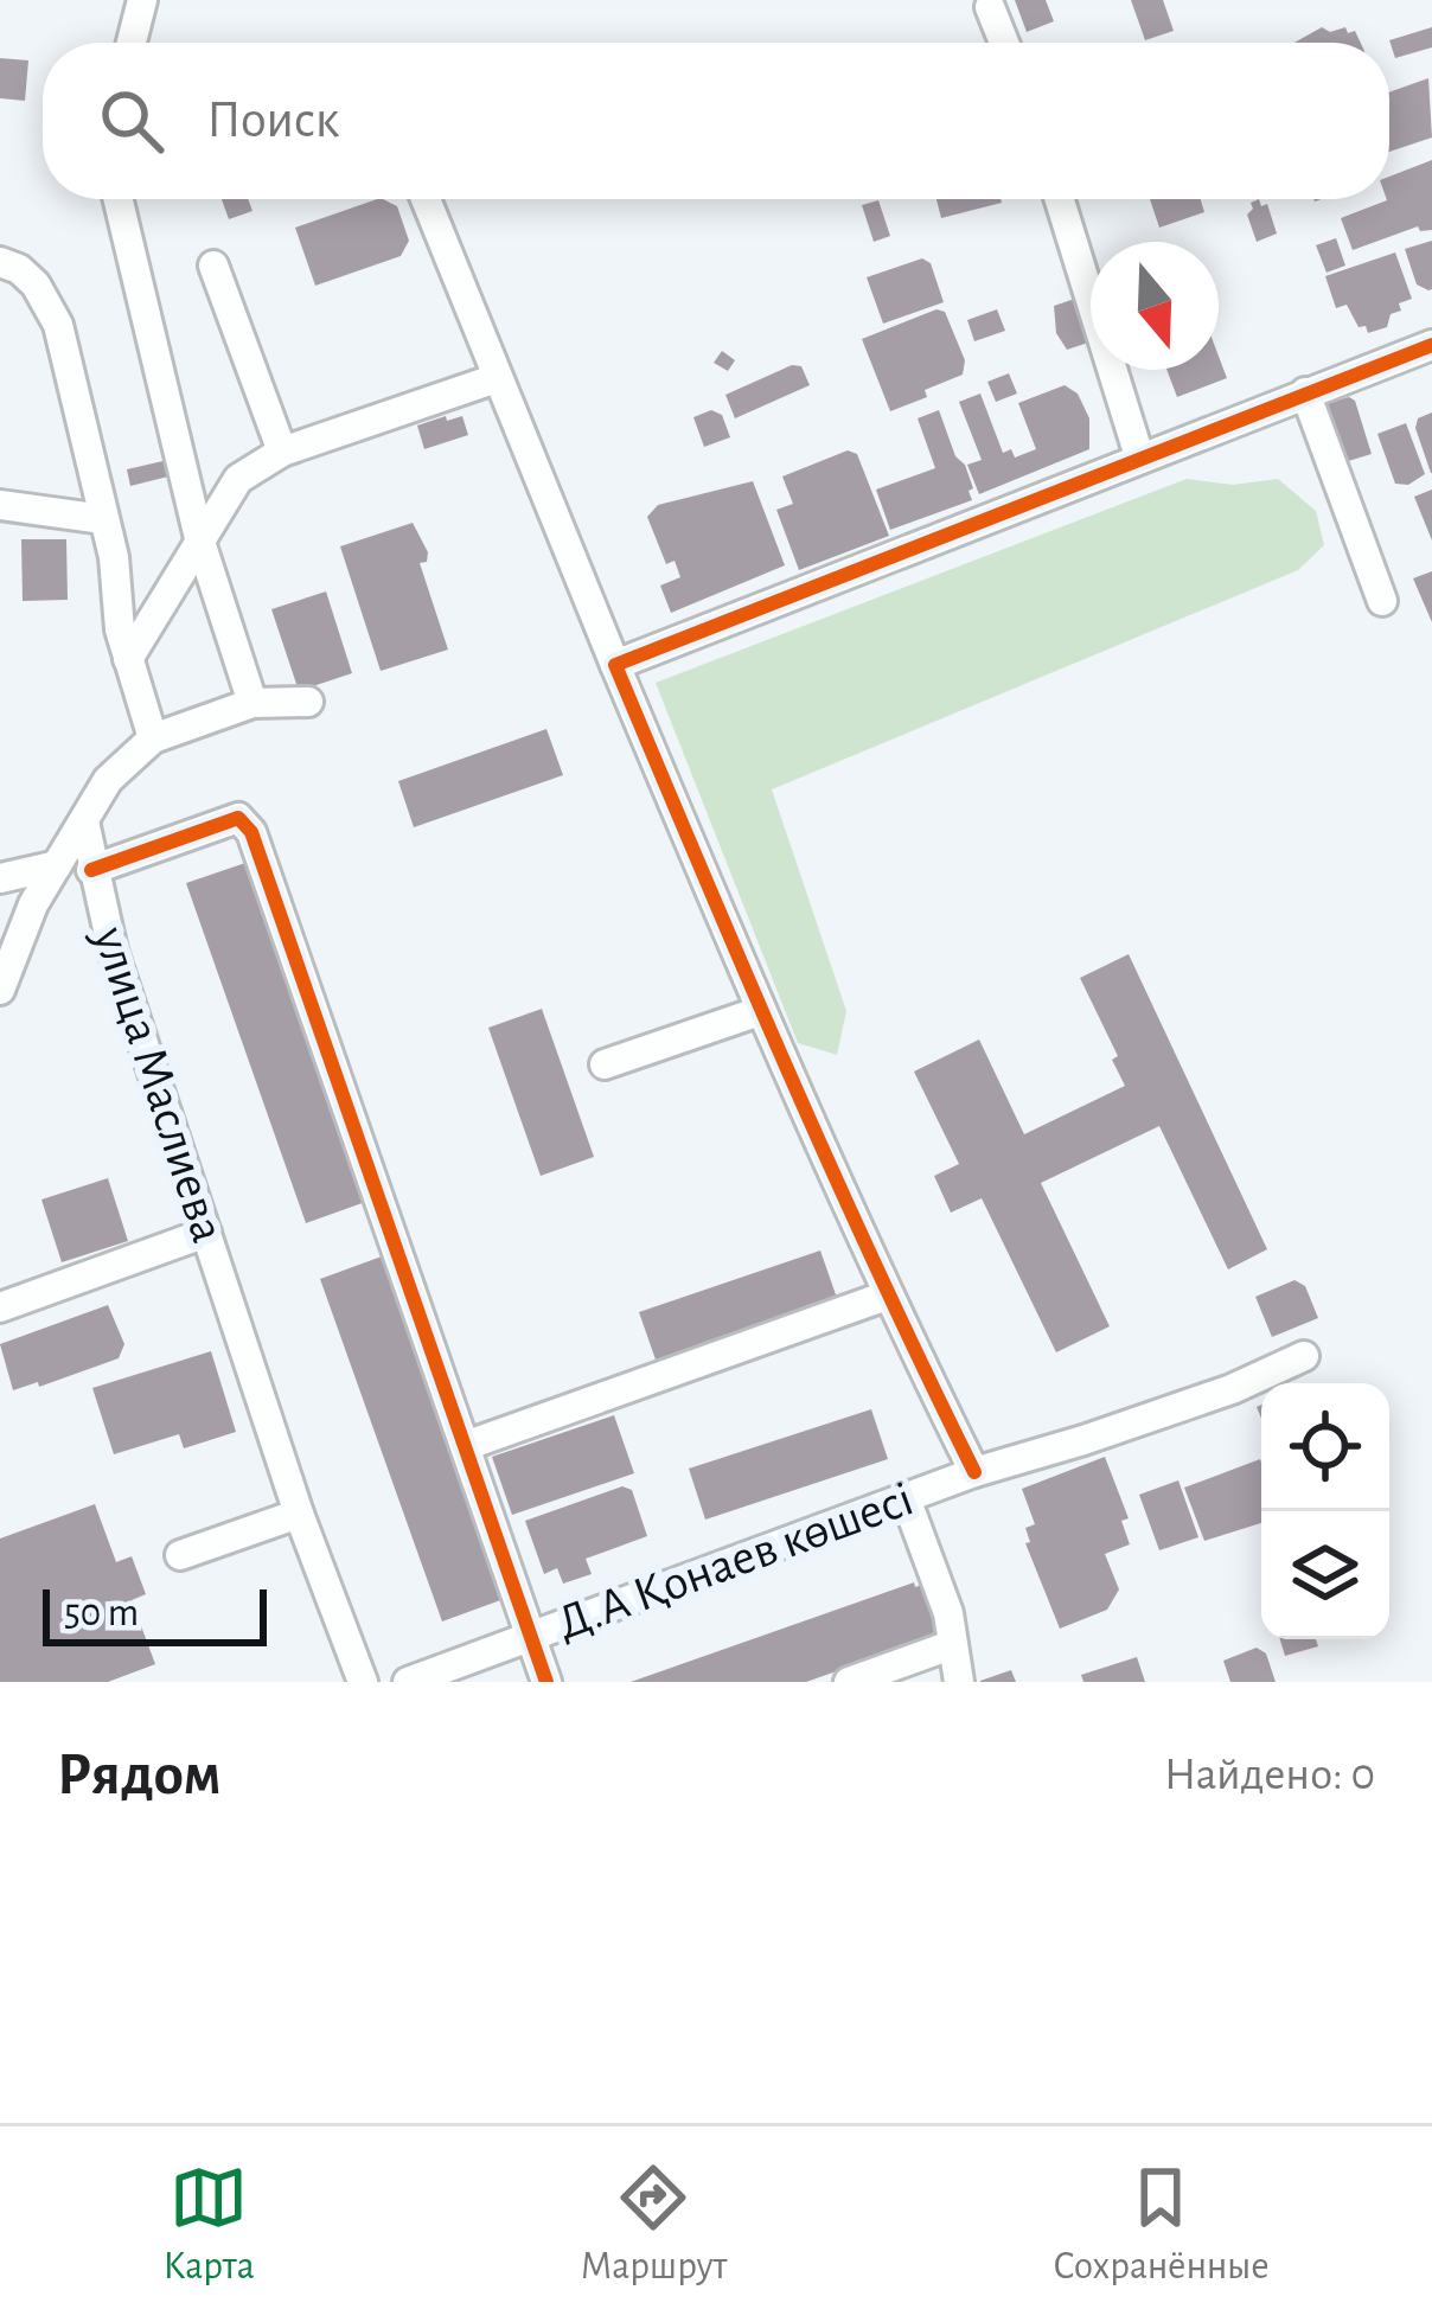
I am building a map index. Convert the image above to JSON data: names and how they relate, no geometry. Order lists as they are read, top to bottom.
{
  "streets": {
    "street": ["улица Маслиева", "Д.А Қонаев көшесі"]
  },
  "scale_bar": "50 m",
  "north": "bottom",
  "page": {
    "search": "Поиск",
    "scale": "50 m",
    "heading": ["Рядом", "Найдено: 0"],
    "nav": ["Карта", "Маршрут", "Сохранённые"]
  }
}
